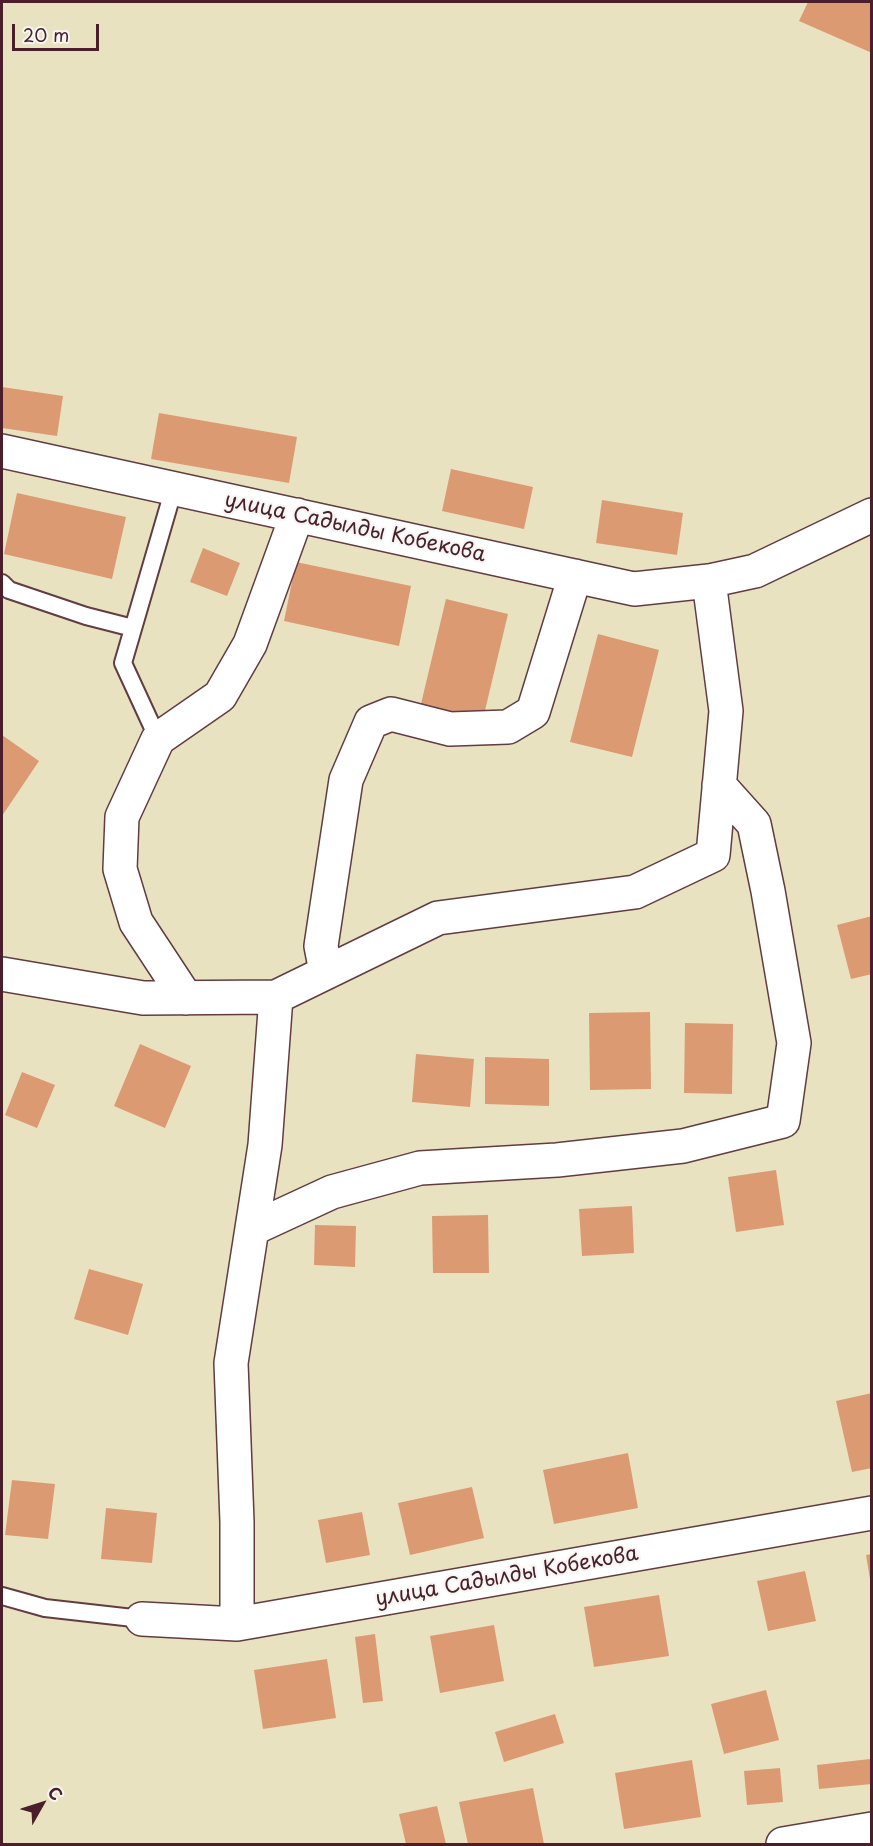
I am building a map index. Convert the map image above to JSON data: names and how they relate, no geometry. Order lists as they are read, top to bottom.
{
  "streets": {
    "street": ["улица Садылды Кобекова"]
  },
  "scale_bar": "20 m",
  "north": "top right"
}
